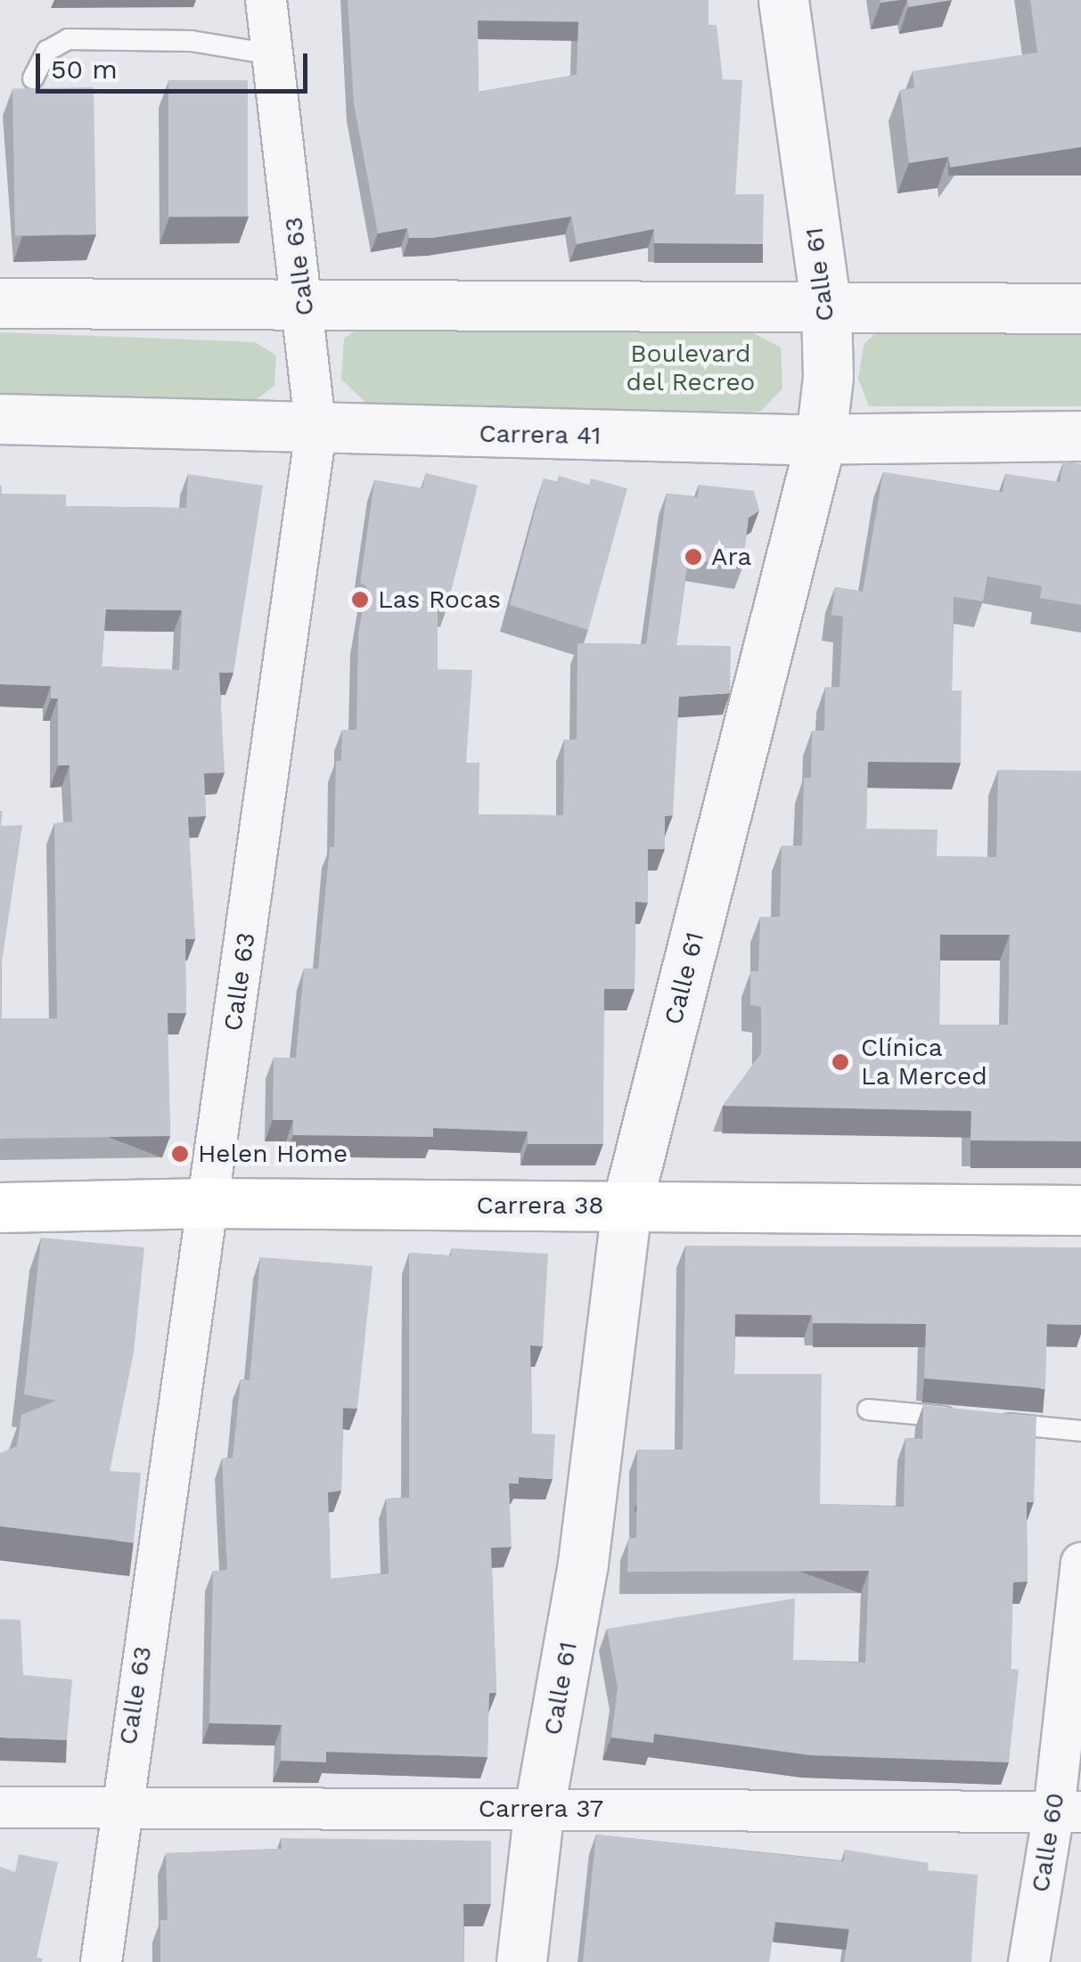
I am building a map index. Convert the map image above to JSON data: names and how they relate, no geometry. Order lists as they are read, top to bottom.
{
  "streets": {
    "main road": ["Carrera 38"],
    "street": [
      "Calle 63",
      "Calle 61",
      "Carrera 41",
      "Carrera 37",
      "Calle 60"
    ]
  },
  "crossings": [
    ["Calle 63", "Carrera 41"],
    ["Calle 63", "Carrera 38"],
    ["Calle 63", "Carrera 37"],
    ["Calle 61", "Carrera 41"],
    ["Calle 61", "Carrera 38"],
    ["Calle 61", "Carrera 37"],
    ["Carrera 37", "Calle 60"]
  ],
  "parks": ["Boulevard del Recreo"],
  "places": [
    "Ara",
    "Las Rocas",
    "Clínica La Merced",
    "Helen Home"
  ],
  "scale_bar": "50 m"
}
